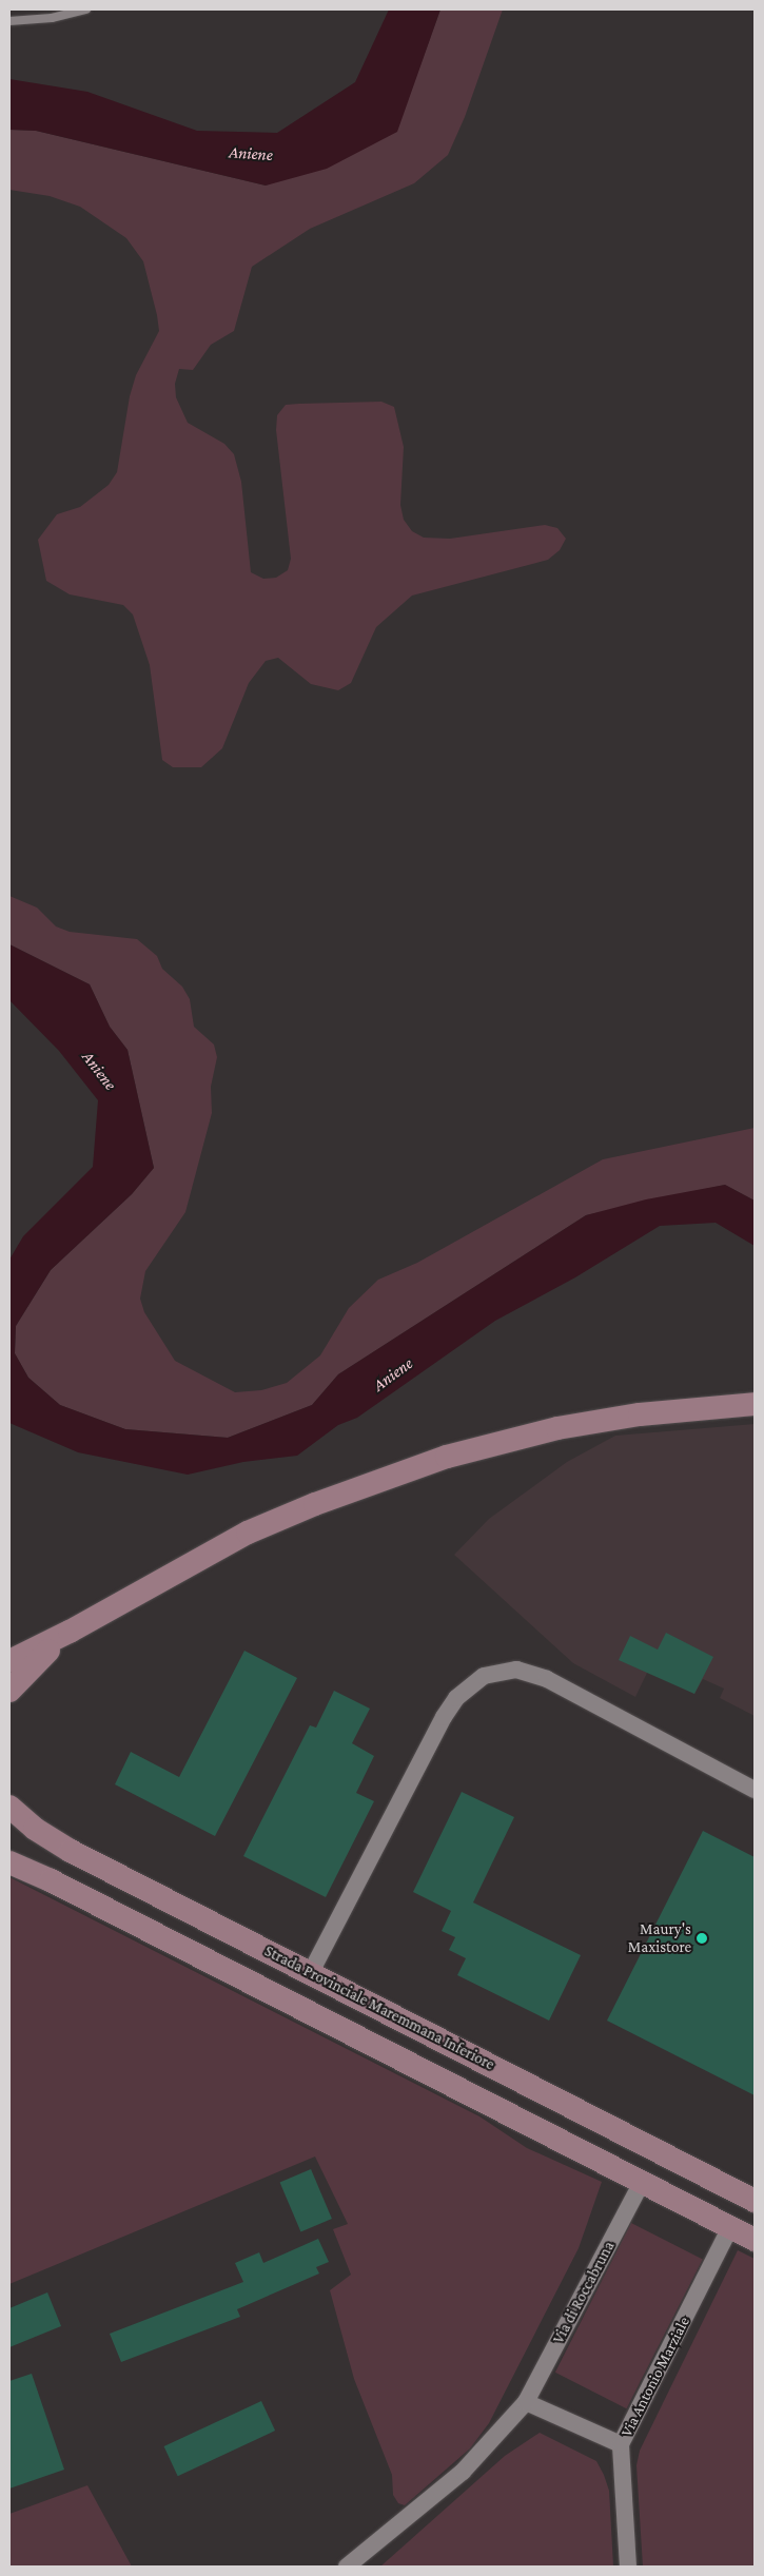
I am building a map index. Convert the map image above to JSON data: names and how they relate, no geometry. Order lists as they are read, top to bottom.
{
  "streets": {
    "main road": ["Strada Provinciale Maremmana Inferiore"],
    "street": ["Via di Roccabruna", "Via Antonio Marziale"]
  },
  "water": ["Aniene"],
  "places": ["Maury's Maxistore"]
}
